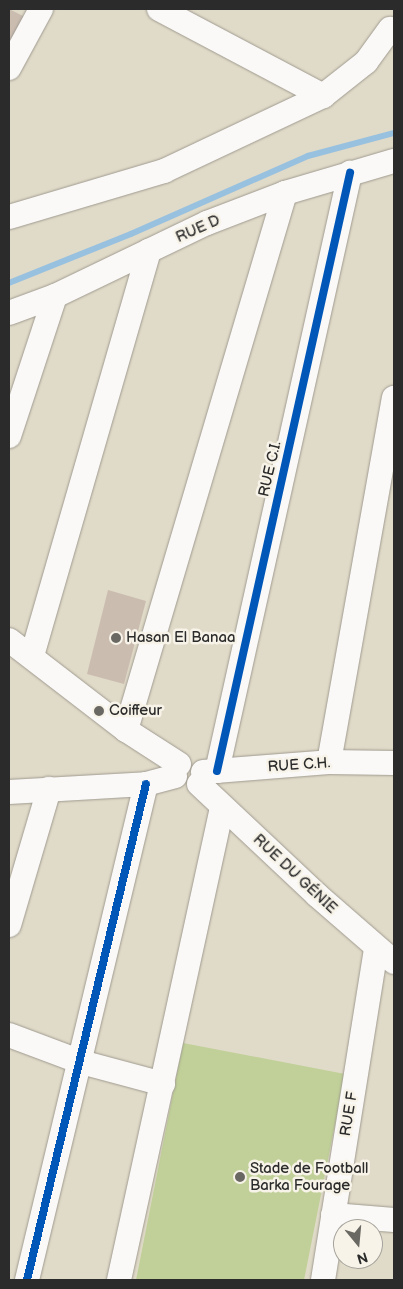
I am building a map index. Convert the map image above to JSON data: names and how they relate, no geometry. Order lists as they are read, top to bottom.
{
  "streets": {
    "street": [
      "RUE D",
      "RUE C.I.",
      "RUE C.H.",
      "RUE DU GÉNIE",
      "RUE F"
    ]
  },
  "crossings": [
    ["RUE D", "RUE C.I."],
    ["RUE C.I.", "RUE C.H."],
    ["RUE C.I.", "RUE DU GÉNIE"],
    ["RUE C.H.", "RUE DU GÉNIE"],
    ["RUE DU GÉNIE", "RUE F"]
  ],
  "places": ["Hasan El Banaa", "Coiffeur", "Stade de Football Barka Fourage"],
  "north": "bottom"
}
